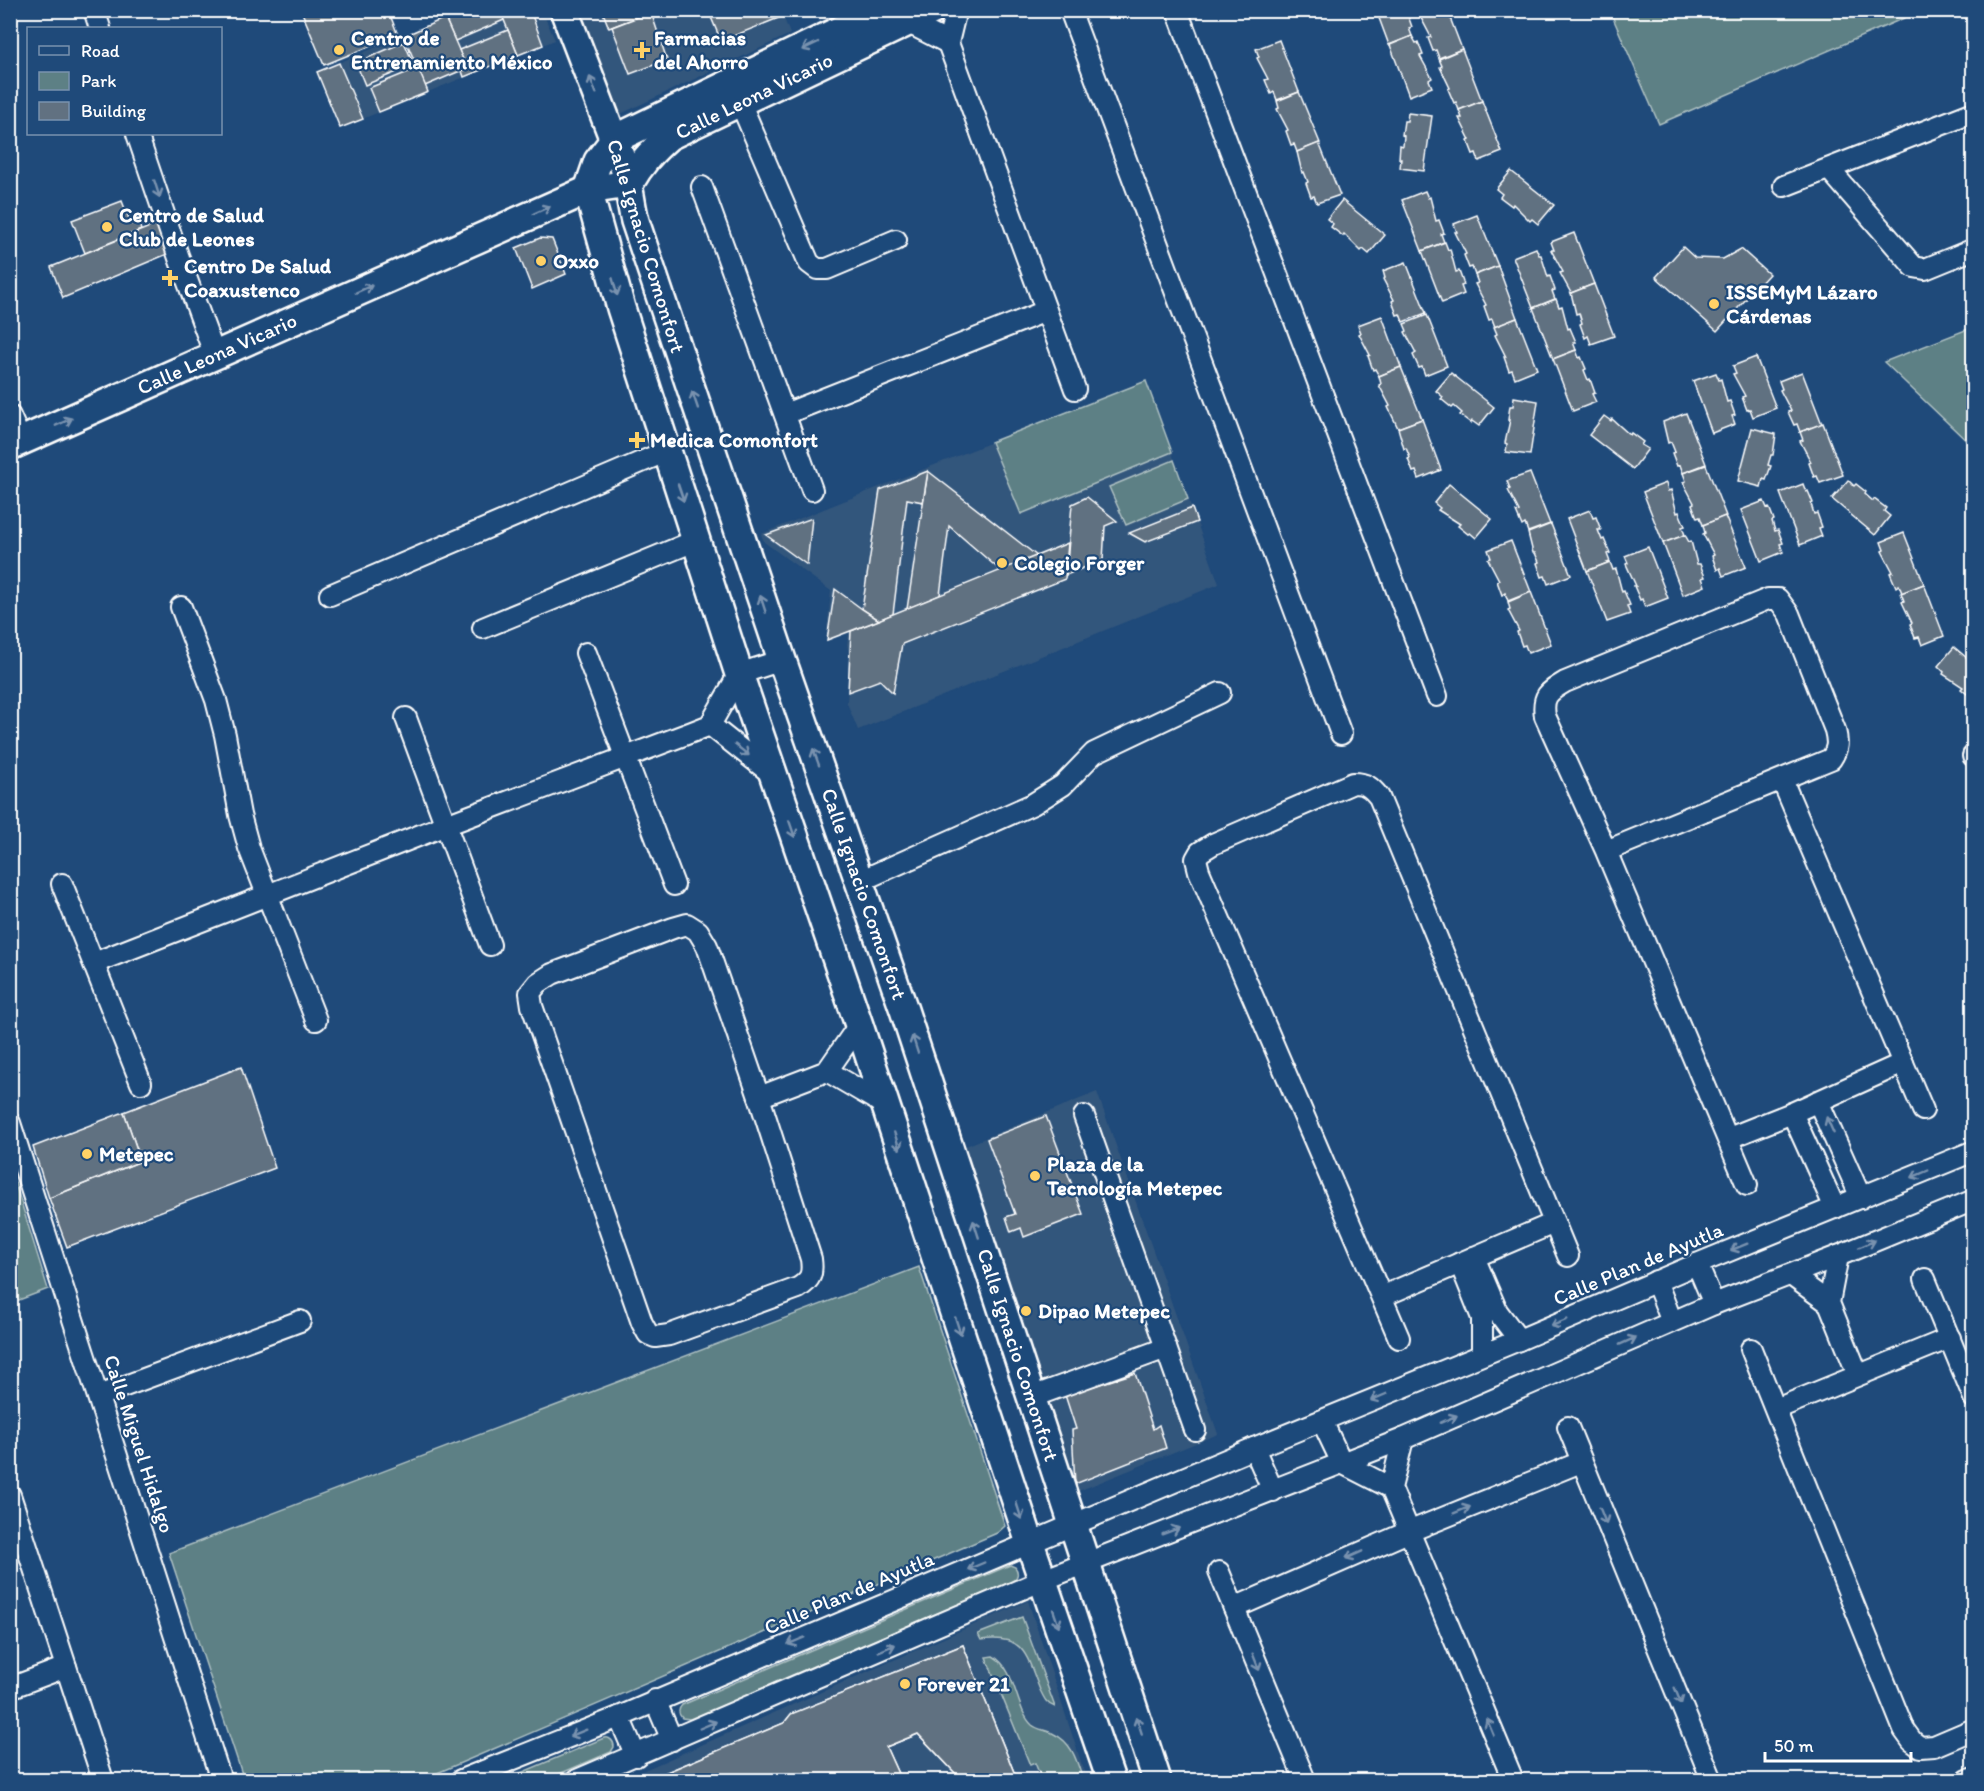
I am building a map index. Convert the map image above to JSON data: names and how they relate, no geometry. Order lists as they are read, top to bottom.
{
  "streets": {
    "main road": ["Calle Leona Vicario", "Calle Ignacio Comonfort"],
    "street": ["Calle Plan de Ayutla", "Calle Miguel Hidalgo"]
  },
  "crossings": [
    ["Calle Leona Vicario", "Calle Ignacio Comonfort"],
    ["Calle Ignacio Comonfort", "Calle Plan de Ayutla"]
  ],
  "places": {
    "other": [
      "Centro de Entrenamiento México",
      "Centro de Salud Club de Leones",
      "Oxxo",
      "ISSEMyM Lázaro Cárdenas",
      "Colegio Forger",
      "Metepec",
      "Plaza de la Tecnología Metepec",
      "Dipao Metepec",
      "Forever 21"
    ],
    "health": ["Farmacias del Ahorro", "Centro De Salud Coaxustenco", "Medica Comonfort"]
  },
  "legend": ["Road", "Park", "Building"],
  "scale_bar": "50 m"
}
